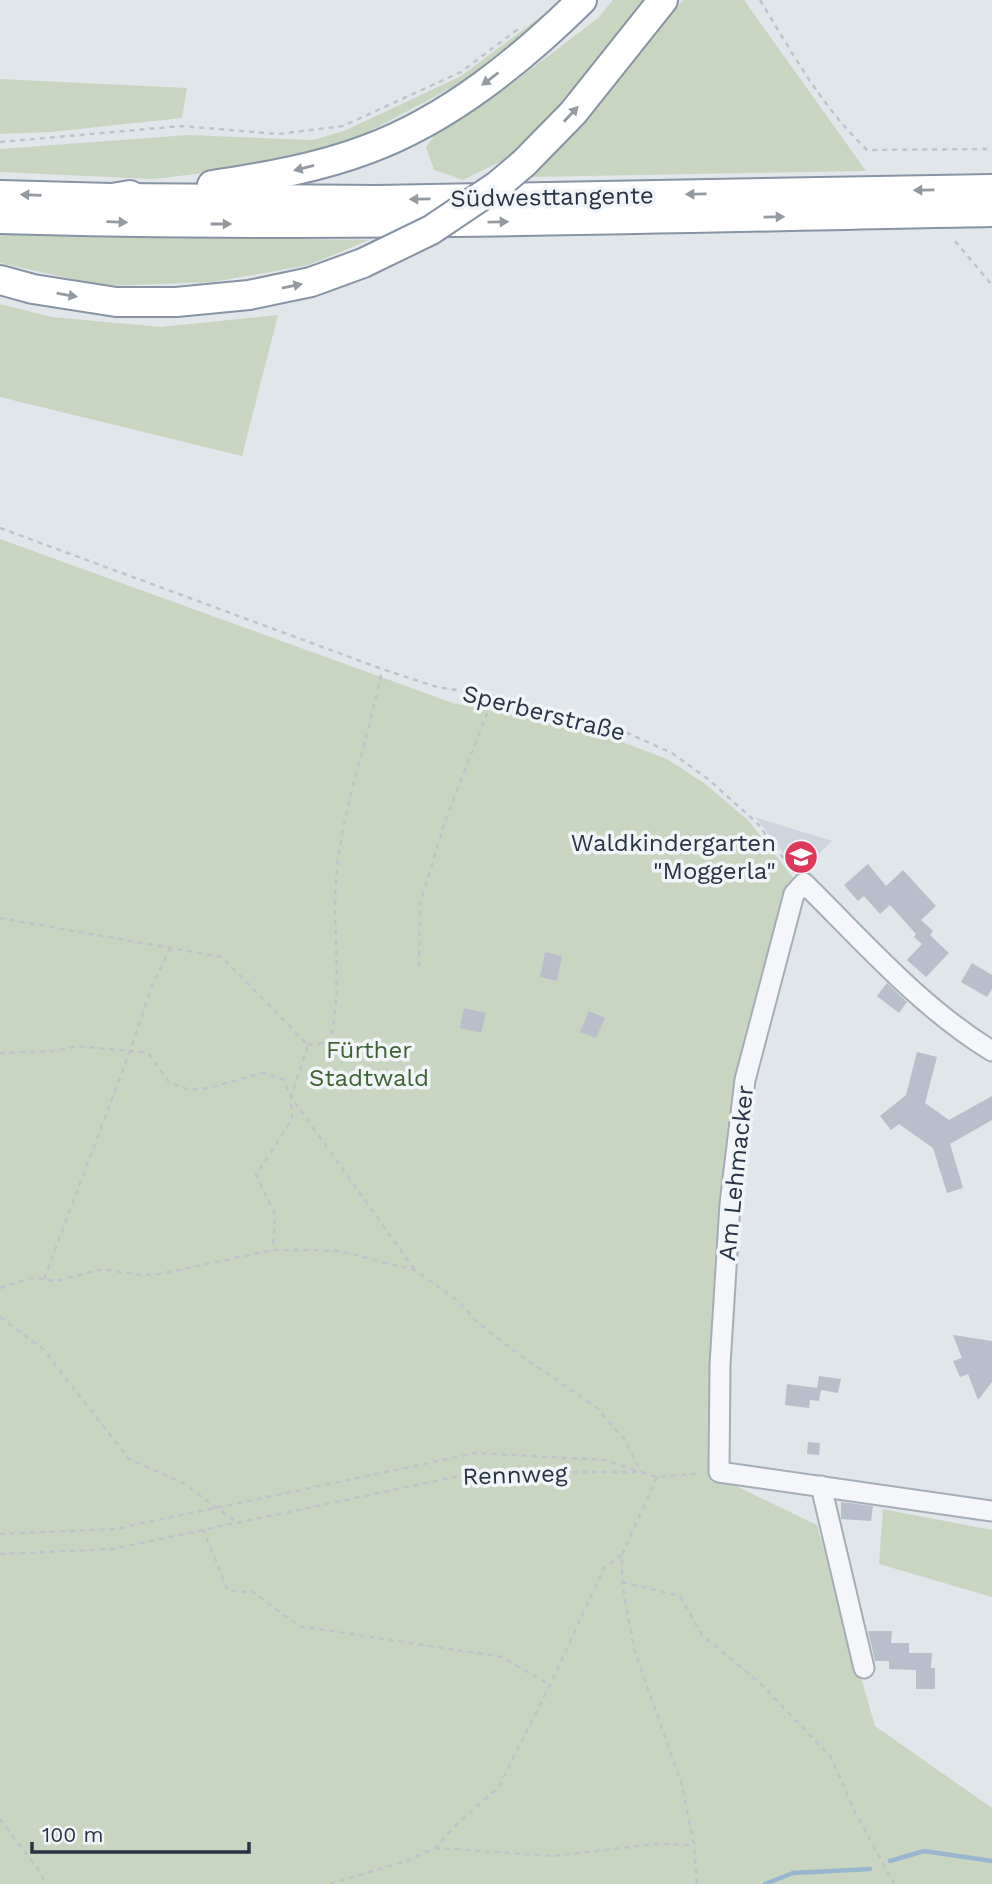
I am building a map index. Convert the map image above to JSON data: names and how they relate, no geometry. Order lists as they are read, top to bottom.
{
  "streets": {
    "highway": ["Südwesttangente"],
    "street": ["Am Lehmacker"],
    "path": ["Sperberstraße", "Rennweg"]
  },
  "crossings": [
    ["Sperberstraße", "Am Lehmacker"],
    ["Am Lehmacker", "Rennweg"]
  ],
  "parks": ["Fürther Stadtwald"],
  "places": {
    "school or university": ["Waldkindergarten \"Moggerla\""]
  },
  "scale_bar": "100 m"
}
